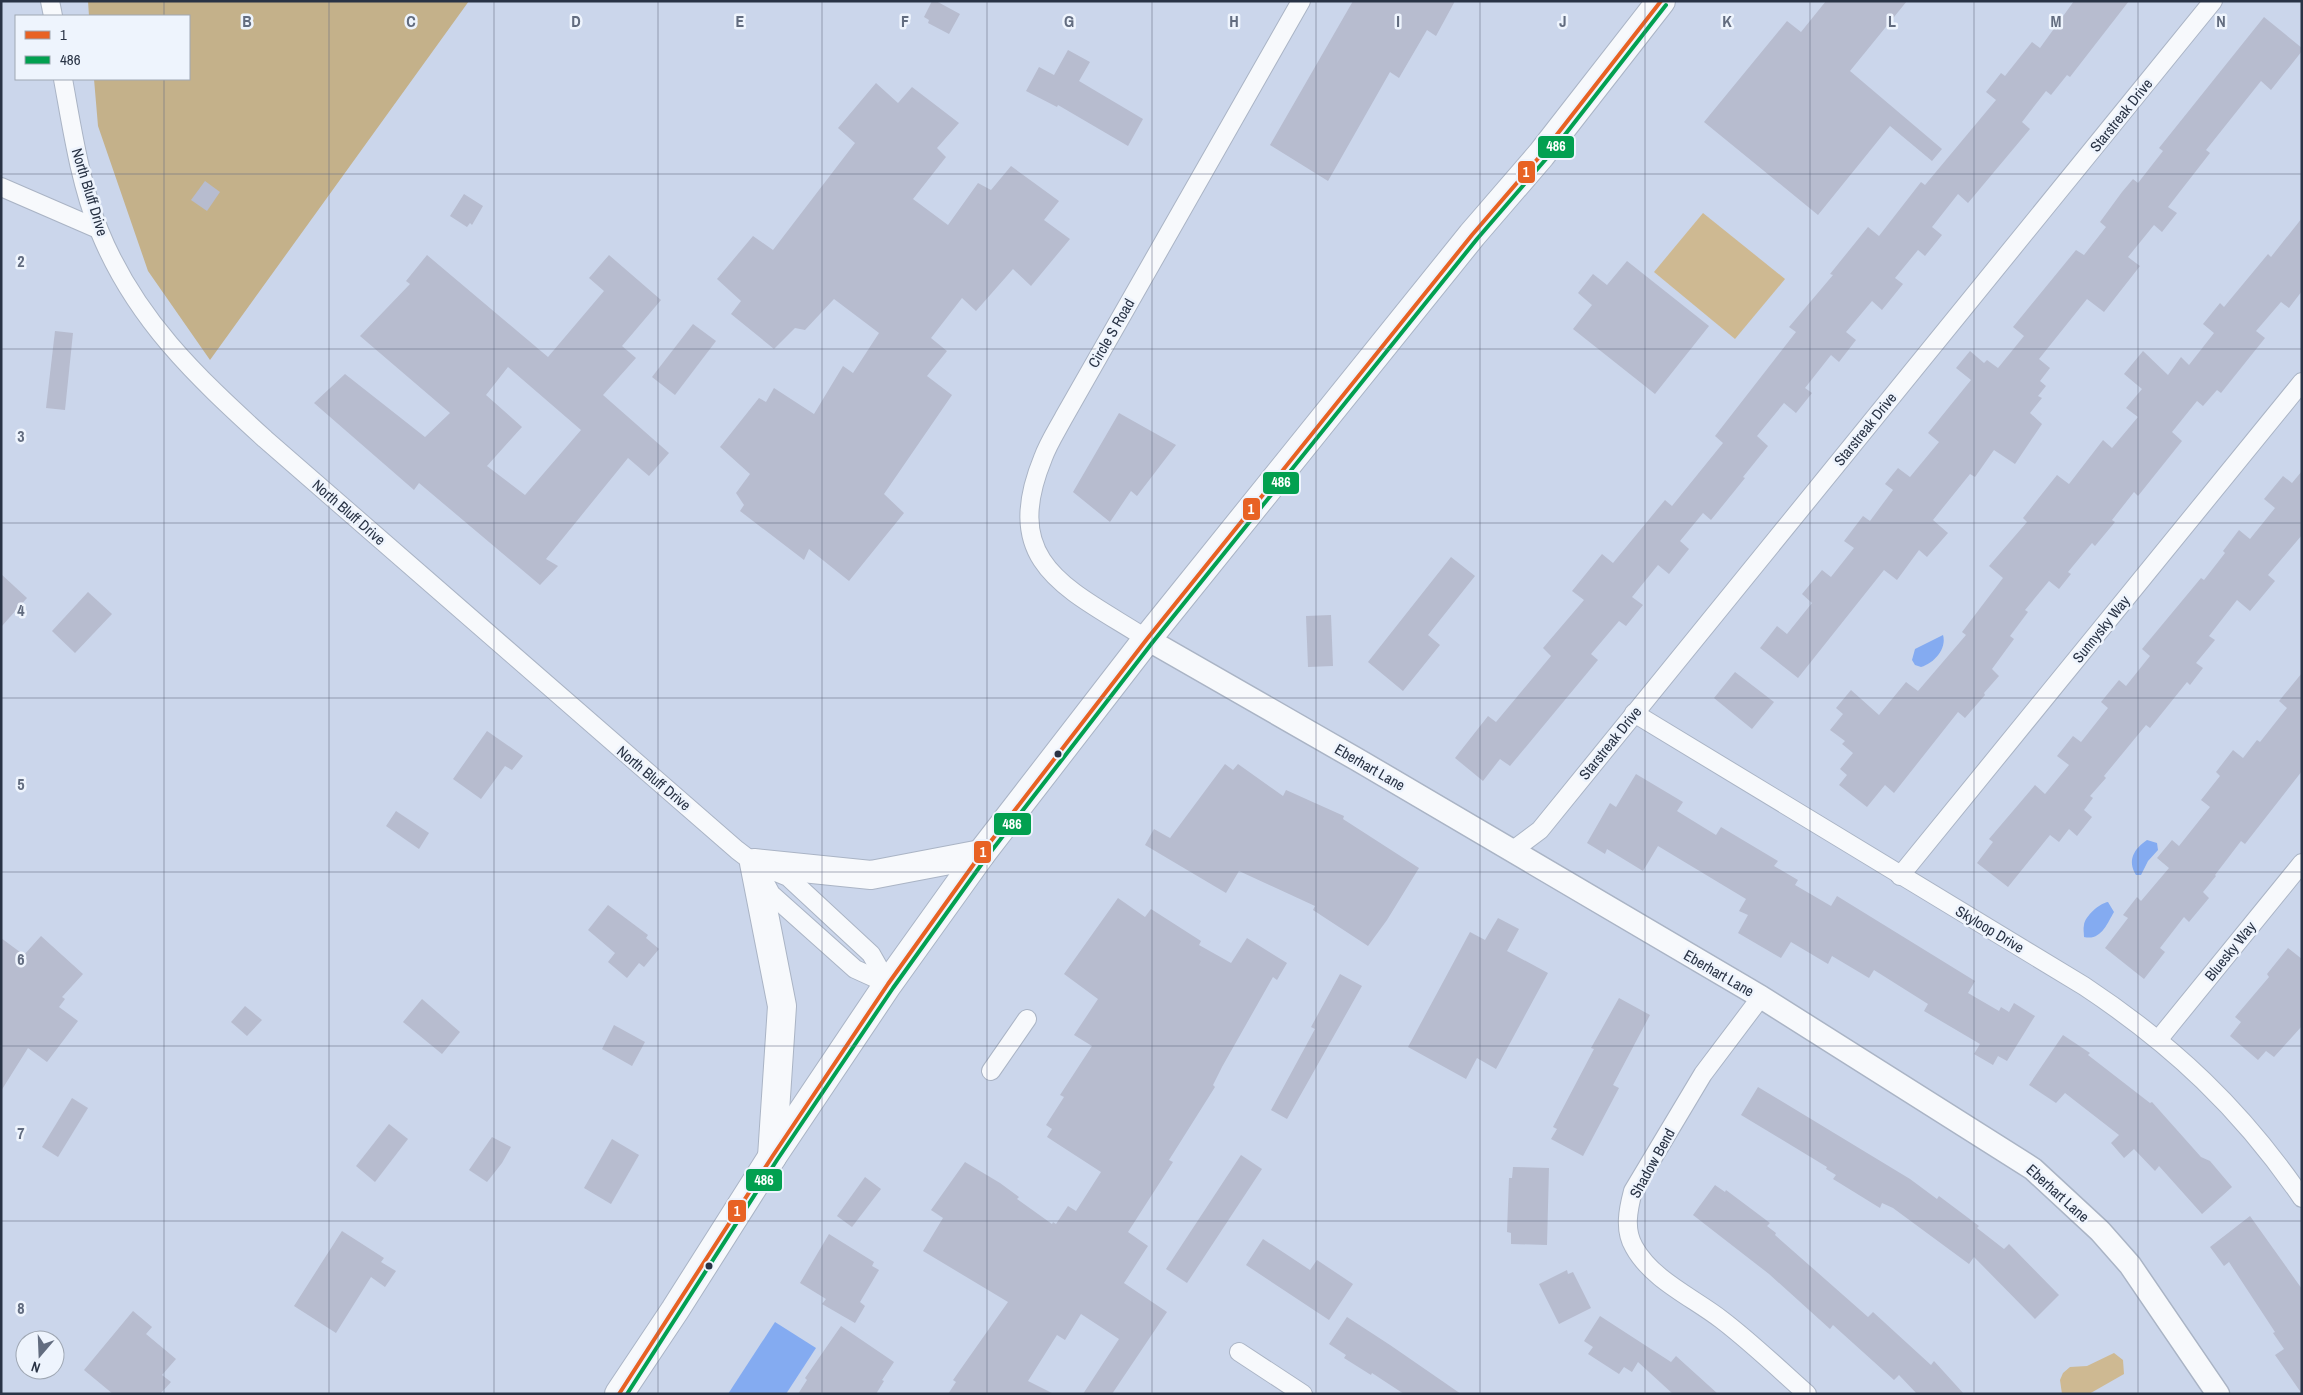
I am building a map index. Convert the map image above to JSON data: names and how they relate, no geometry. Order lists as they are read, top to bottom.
{
  "streets": {
    "street": [
      "Starstreak Drive",
      "North Bluff Drive",
      "Circle S Road",
      "Sunnysky Way",
      "Eberhart Lane",
      "Skyloop Drive",
      "Bluesky Way",
      "Shadow Bend"
    ]
  },
  "crossings": [
    ["Starstreak Drive", "Eberhart Lane"],
    ["Starstreak Drive", "Skyloop Drive"],
    ["Circle S Road", "Eberhart Lane"],
    ["Sunnysky Way", "Skyloop Drive"],
    ["Eberhart Lane", "Shadow Bend"],
    ["Skyloop Drive", "Bluesky Way"]
  ],
  "lines": ["transit line 1", "transit line 486"],
  "legend": ["1", "486"],
  "north": "bottom",
  "grid": {
    "columns": [
      "B",
      "C",
      "D",
      "E",
      "F",
      "G",
      "H",
      "I",
      "J",
      "K",
      "L",
      "M",
      "N"
    ],
    "rows": [
      "2",
      "3",
      "4",
      "5",
      "6",
      "7",
      "8"
    ]
  }
}
